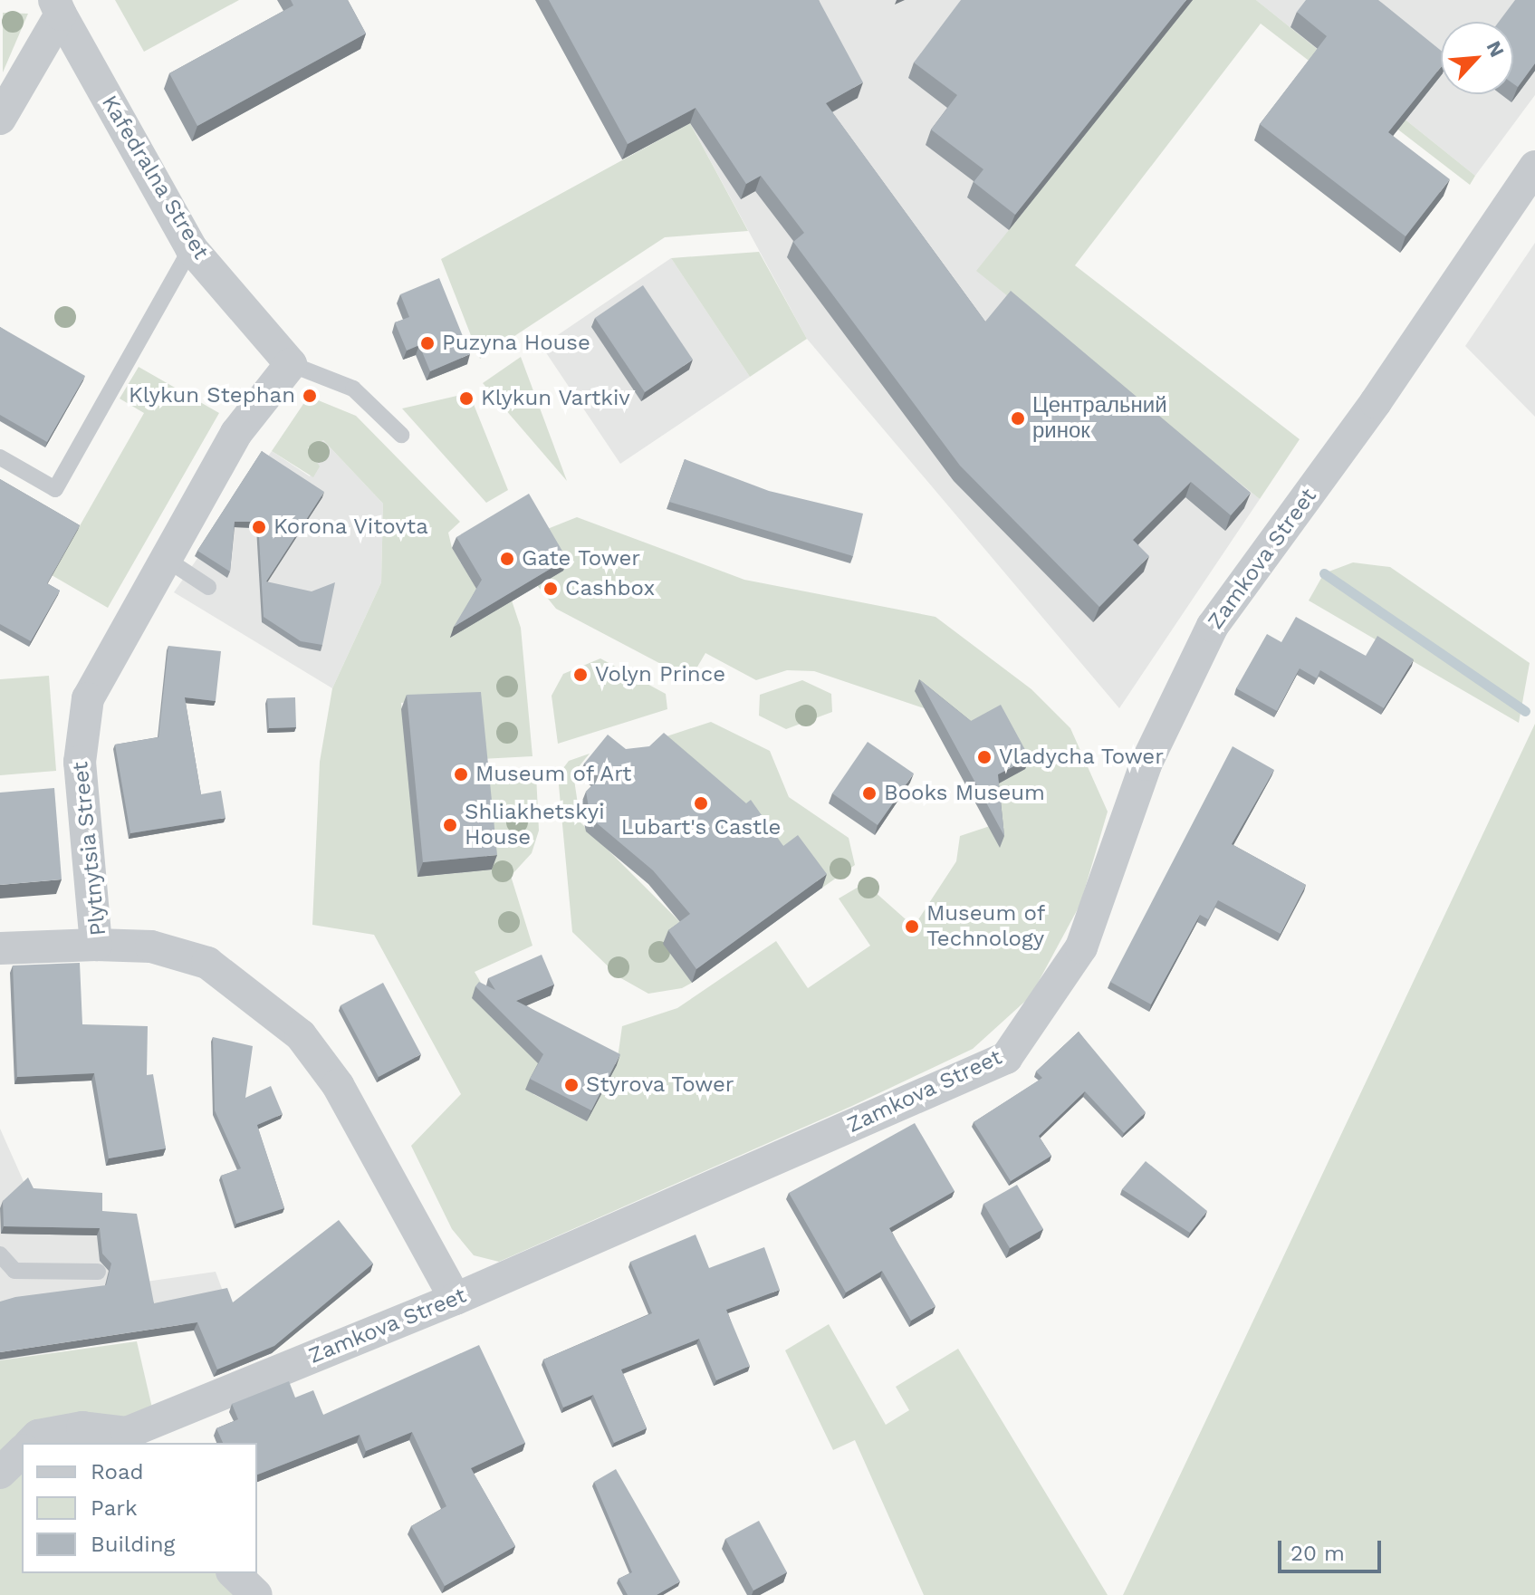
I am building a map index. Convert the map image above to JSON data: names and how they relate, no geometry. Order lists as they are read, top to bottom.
{
  "streets": {
    "street": ["Kafedralna Street", "Zamkova Street", "Plytnytsia Street"]
  },
  "crossings": [
    ["Kafedralna Street", "Plytnytsia Street"],
    ["Zamkova Street", "Plytnytsia Street"]
  ],
  "places": [
    "Puzyna House",
    "Klykun Stephan",
    "Klykun Vartkiv",
    "Центральний ринок",
    "Korona Vitovta",
    "Gate Tower",
    "Cashbox",
    "Volyn Prince",
    "Vladycha Tower",
    "Museum of Art",
    "Books Museum",
    "Lubart's Castle",
    "Shliakhetskyi House",
    "Museum of Technology",
    "Styrova Tower"
  ],
  "legend": ["Road", "Park", "Building"],
  "scale_bar": "20 m",
  "north": "top right"
}
